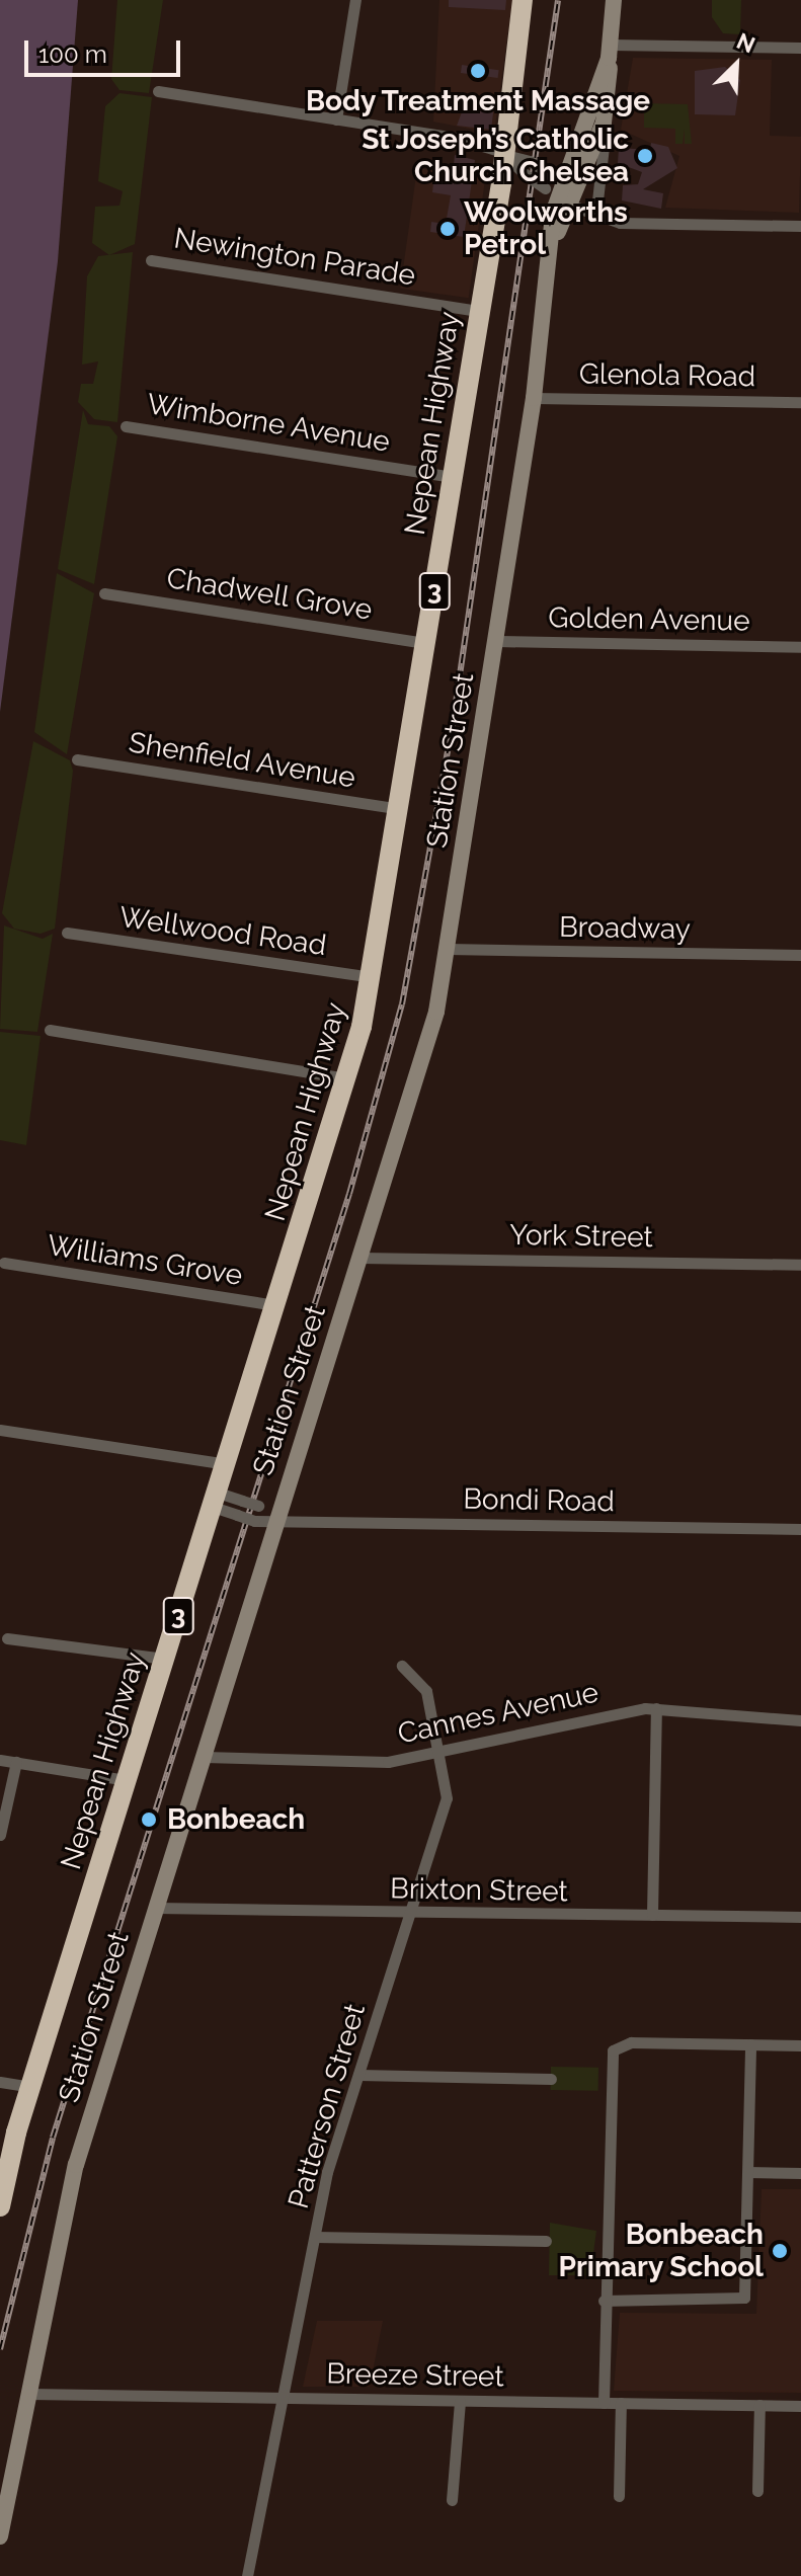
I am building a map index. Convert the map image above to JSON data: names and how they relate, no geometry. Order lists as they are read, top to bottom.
{
  "streets": {
    "highway": ["Nepean Highway", "3"],
    "street": [
      "Newington Parade",
      "Glenola Road",
      "Wimborne Avenue",
      "Chadwell Grove",
      "Golden Avenue",
      "Shenfield Avenue",
      "Station Street",
      "Broadway",
      "Wellwood Road",
      "York Street",
      "Williams Grove",
      "Bondi Road",
      "Cannes Avenue",
      "Brixton Street",
      "Patterson Street",
      "Breeze Street"
    ]
  },
  "crossings": [
    ["Newington Parade", "Nepean Highway"],
    ["Glenola Road", "Station Street"],
    ["Wimborne Avenue", "Nepean Highway"],
    ["Nepean Highway", "Chadwell Grove"],
    ["Nepean Highway", "Shenfield Avenue"],
    ["Nepean Highway", "Wellwood Road"],
    ["Nepean Highway", "Williams Grove"],
    ["Nepean Highway", "Bondi Road"],
    ["Golden Avenue", "Station Street"],
    ["Station Street", "Broadway"],
    ["Station Street", "York Street"],
    ["Station Street", "Bondi Road"],
    ["Station Street", "Cannes Avenue"],
    ["Station Street", "Brixton Street"],
    ["Station Street", "Breeze Street"],
    ["Cannes Avenue", "Patterson Street"],
    ["Brixton Street", "Patterson Street"],
    ["Patterson Street", "Breeze Street"]
  ],
  "places": [
    "Body Treatment Massage",
    "St Joseph’s Catholic Church Chelsea",
    "Woolworths Petrol",
    "Bonbeach",
    "Bonbeach Primary School"
  ],
  "scale_bar": "100 m",
  "north": "top right"
}
